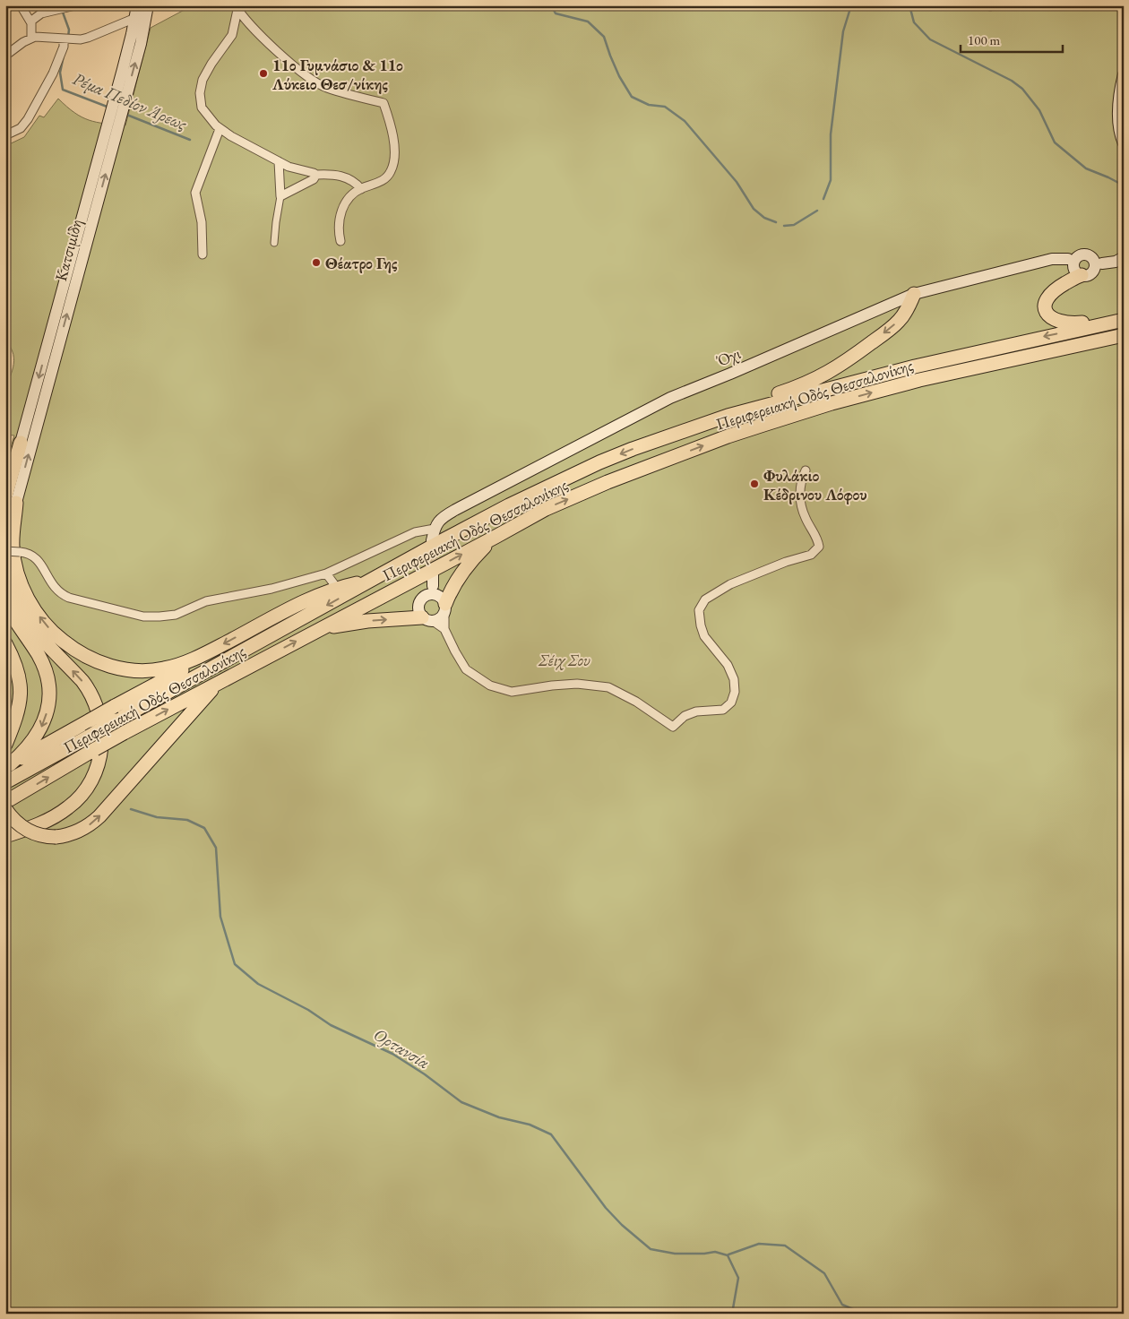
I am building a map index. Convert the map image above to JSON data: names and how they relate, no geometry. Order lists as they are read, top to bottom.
{
  "streets": {
    "highway": ["Περιφερειακή Οδός Θεσσαλονίκης"],
    "main road": ["Κατσιμίδη", "Όχι"]
  },
  "water": ["Ρέμα Πεδίον Άρεως", "Ορτανσία"],
  "parks": ["Σέιχ Σου"],
  "places": ["11ο Γυμνάσιο & 11ο Λύκειο Θεσ/νίκης", "Θέατρο Γης", "Φυλάκιο Κέδρινου Λόφου"],
  "scale_bar": "100 m"
}
